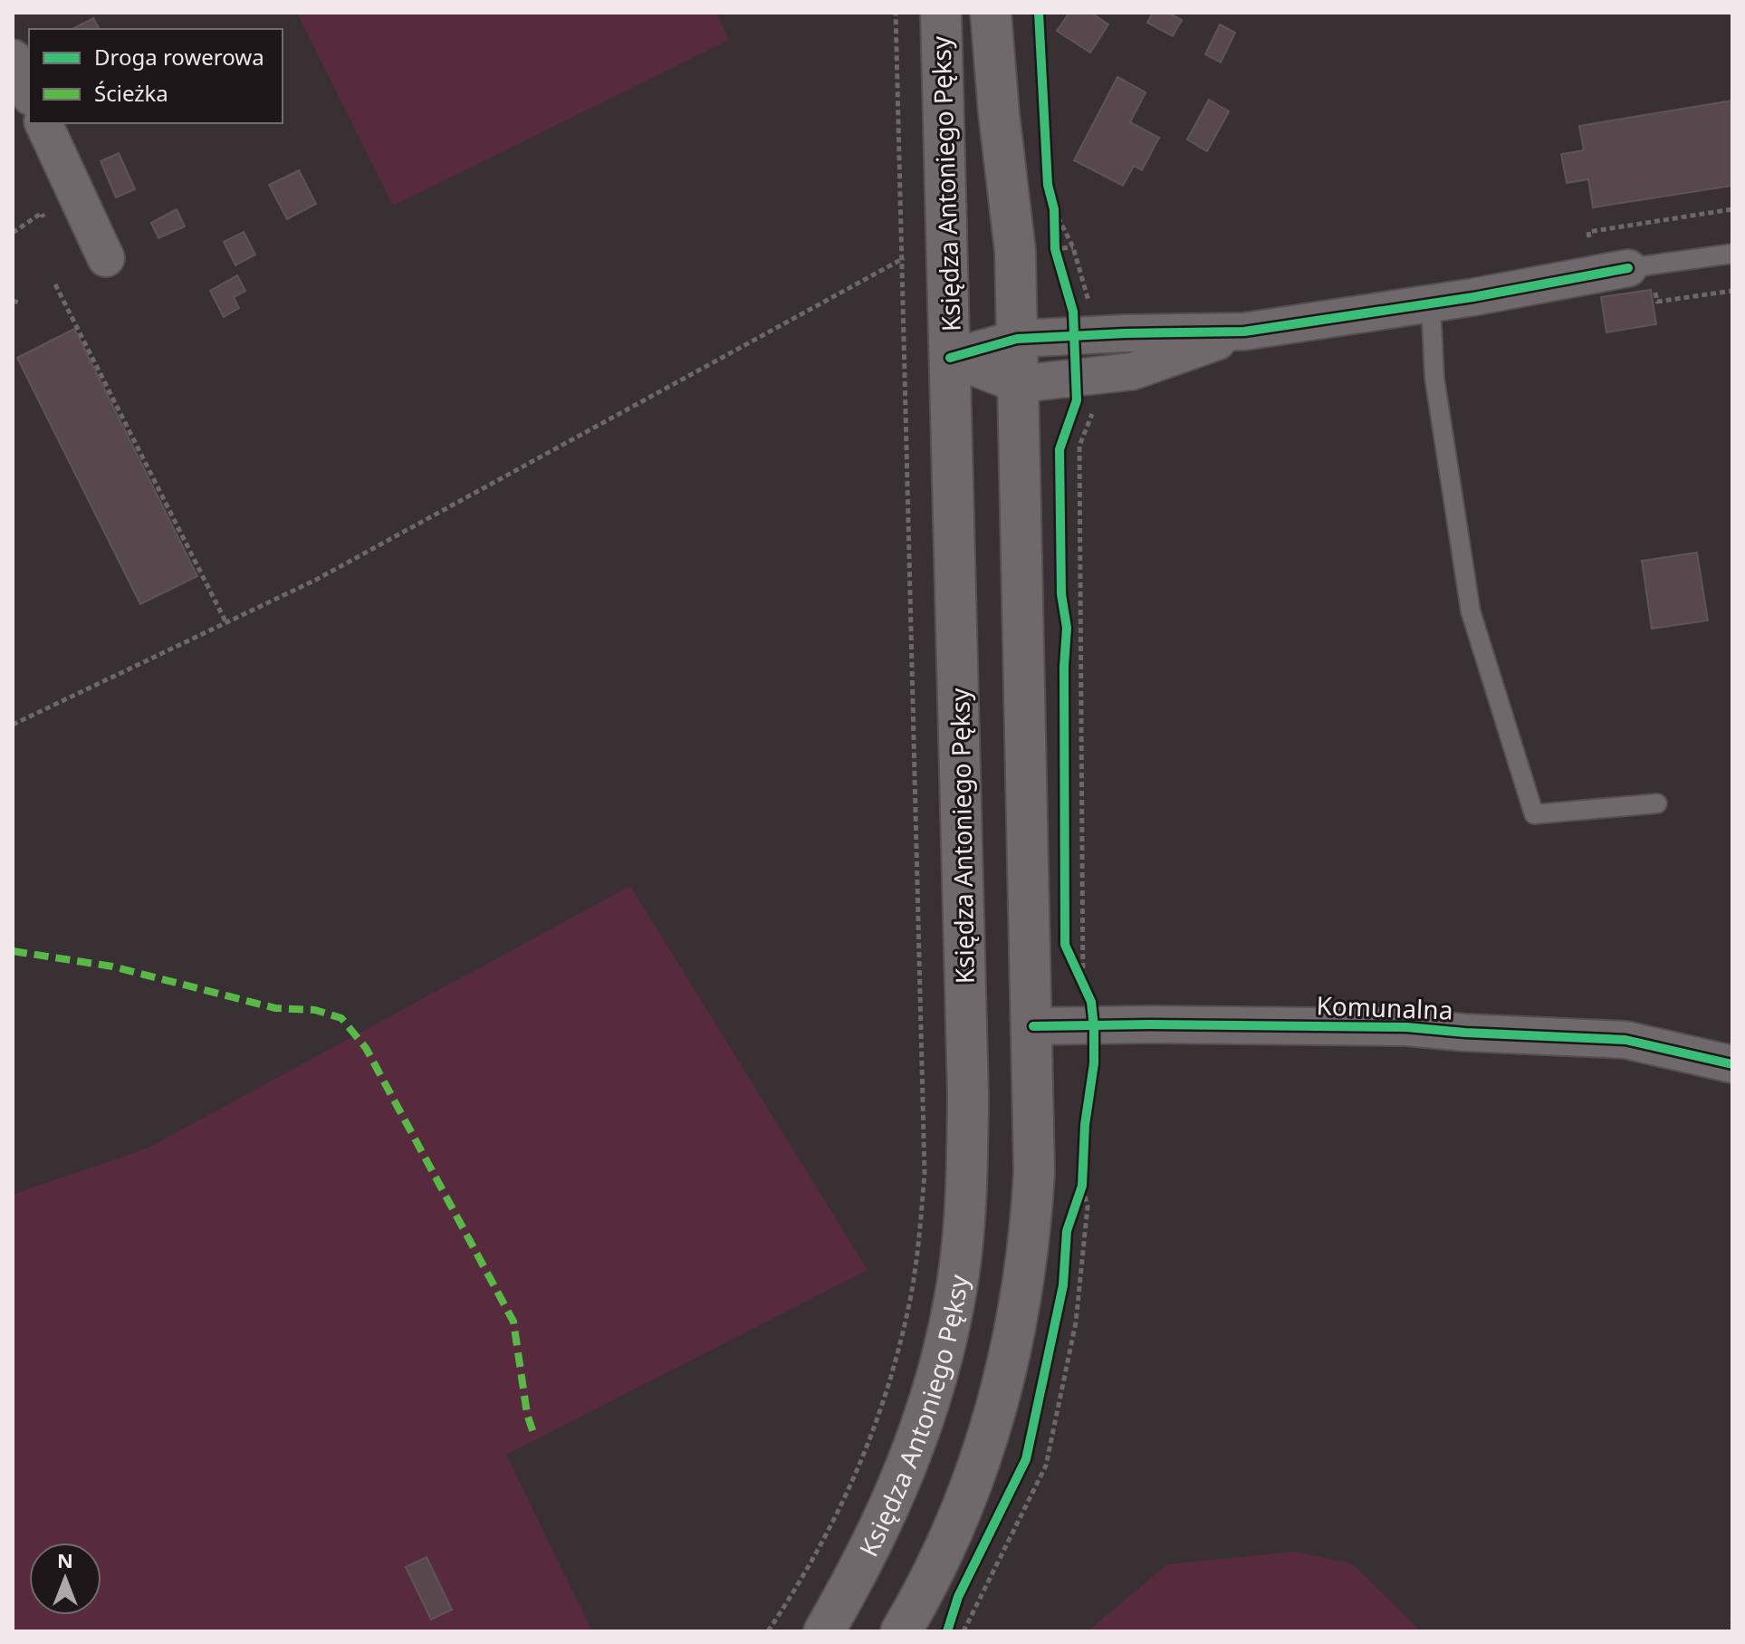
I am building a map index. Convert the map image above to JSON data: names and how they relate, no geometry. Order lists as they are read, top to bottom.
{
  "streets": {
    "main road": ["Księdza Antoniego Pęksy"],
    "street": ["Komunalna"]
  },
  "crossings": [
    ["Księdza Antoniego Pęksy", "Komunalna"]
  ],
  "legend": ["Droga rowerowa", "Ścieżka"],
  "north": "top"
}
